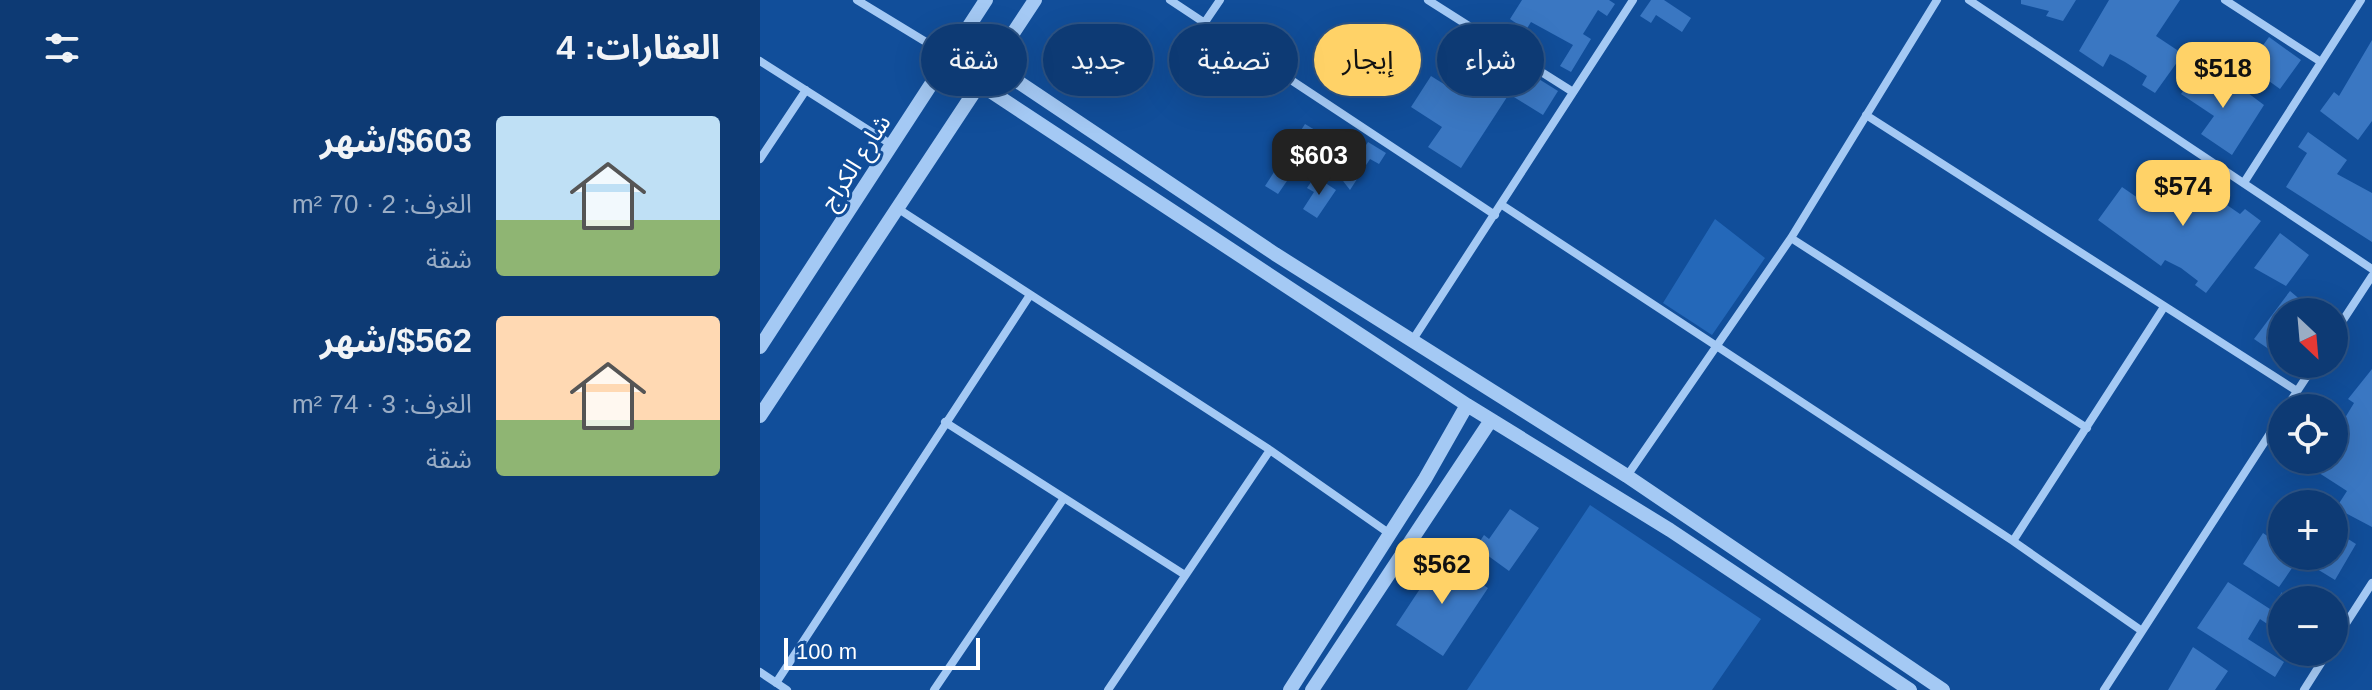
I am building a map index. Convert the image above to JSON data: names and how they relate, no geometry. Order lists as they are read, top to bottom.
{
  "streets": {
    "street": ["شارع الكراج"]
  },
  "scale_bar": "100 m",
  "north": "bottom right",
  "page": {
    "heading": "العقارات: 4",
    "chip": [
      "شراء",
      "إيجار",
      "تصفية",
      "جديد",
      "شقة"
    ],
    "price": [
      "$518",
      "$603",
      "$574",
      "$562"
    ],
    "list": [
      {
        "name": "$603/شهر",
        "note": "الغرف: 2 · 70 m² · شقة"
      },
      {
        "name": "$562/شهر",
        "note": "الغرف: 3 · 74 m² · شقة"
      }
    ],
    "map_buttons": ["+", "−"],
    "scale": "100 m"
  }
}
